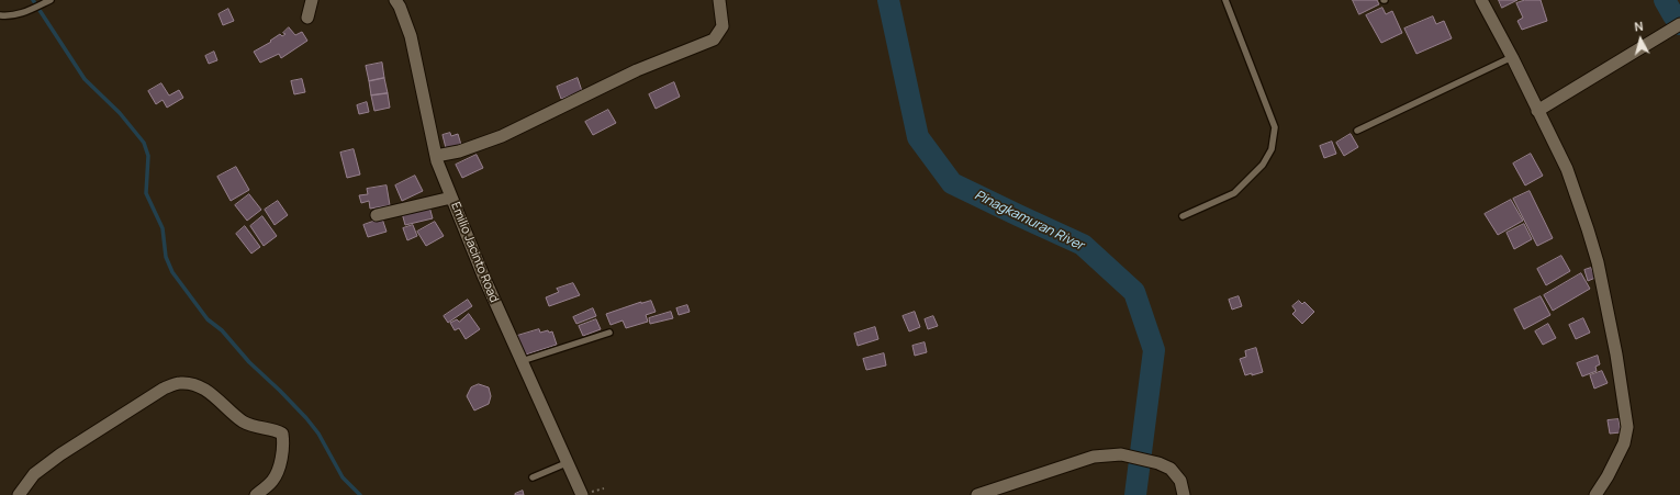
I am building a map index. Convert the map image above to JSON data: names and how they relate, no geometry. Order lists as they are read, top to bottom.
{
  "streets": {
    "street": ["Emilio Jacinto Road"]
  },
  "water": ["Pinagkamuran River"],
  "north": "top"
}
